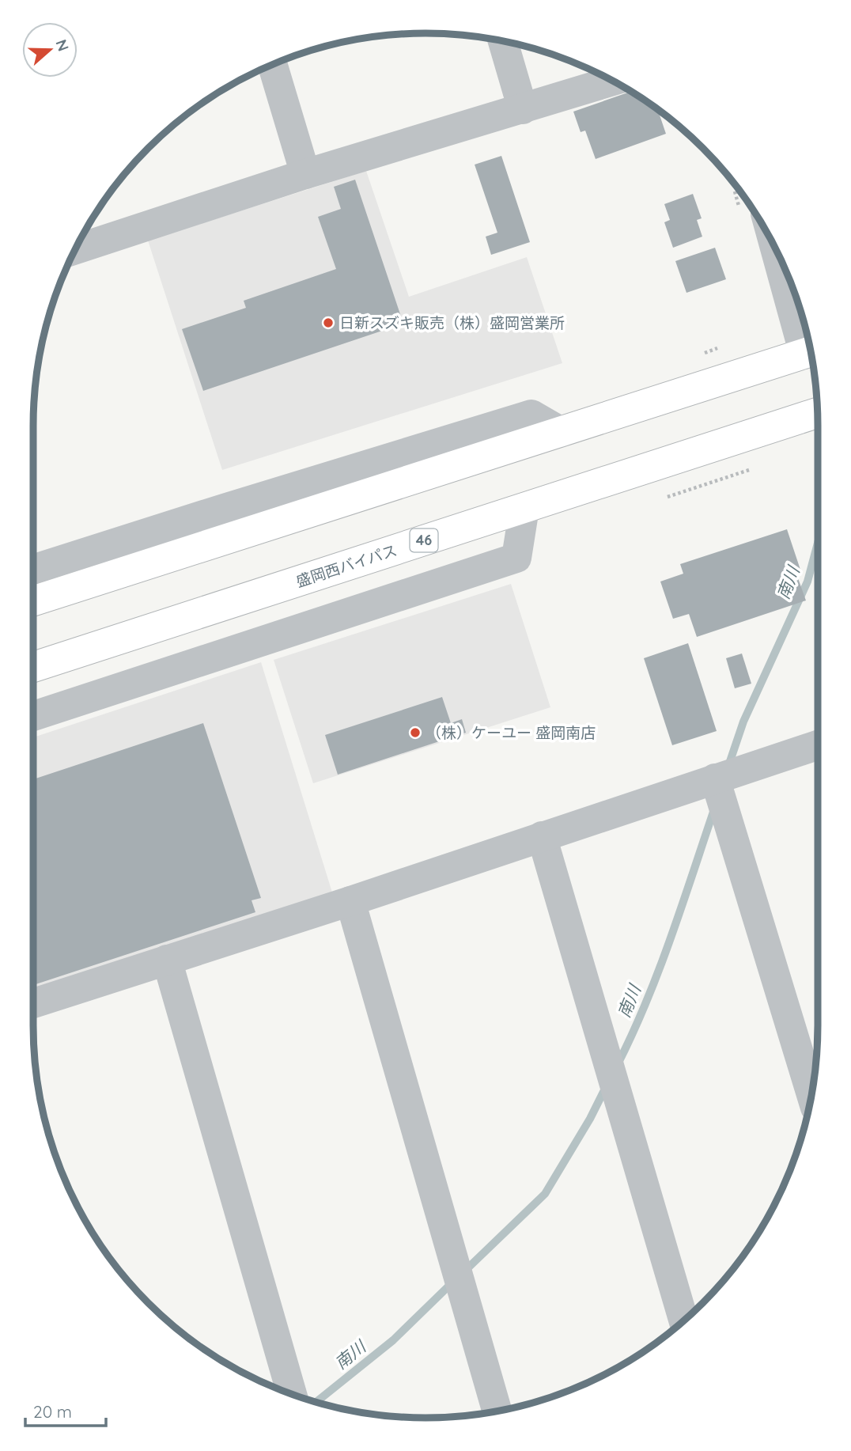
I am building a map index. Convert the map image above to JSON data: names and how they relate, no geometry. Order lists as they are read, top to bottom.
{
  "streets": {
    "highway": ["46", "盛岡西バイパス"]
  },
  "water": ["南川"],
  "places": ["日新スズキ販売（株）盛岡営業所", "（株）ケーユー 盛岡南店"],
  "scale_bar": "20 m",
  "north": "right"
}
